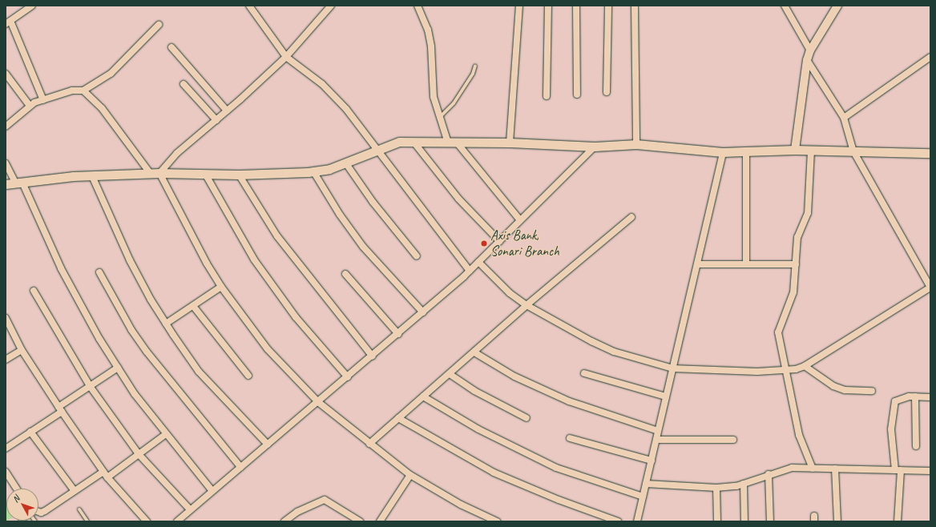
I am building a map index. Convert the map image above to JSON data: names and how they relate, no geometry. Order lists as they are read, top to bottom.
{
  "places": ["Axis Bank, Sonari Branch"],
  "north": "top left"
}
